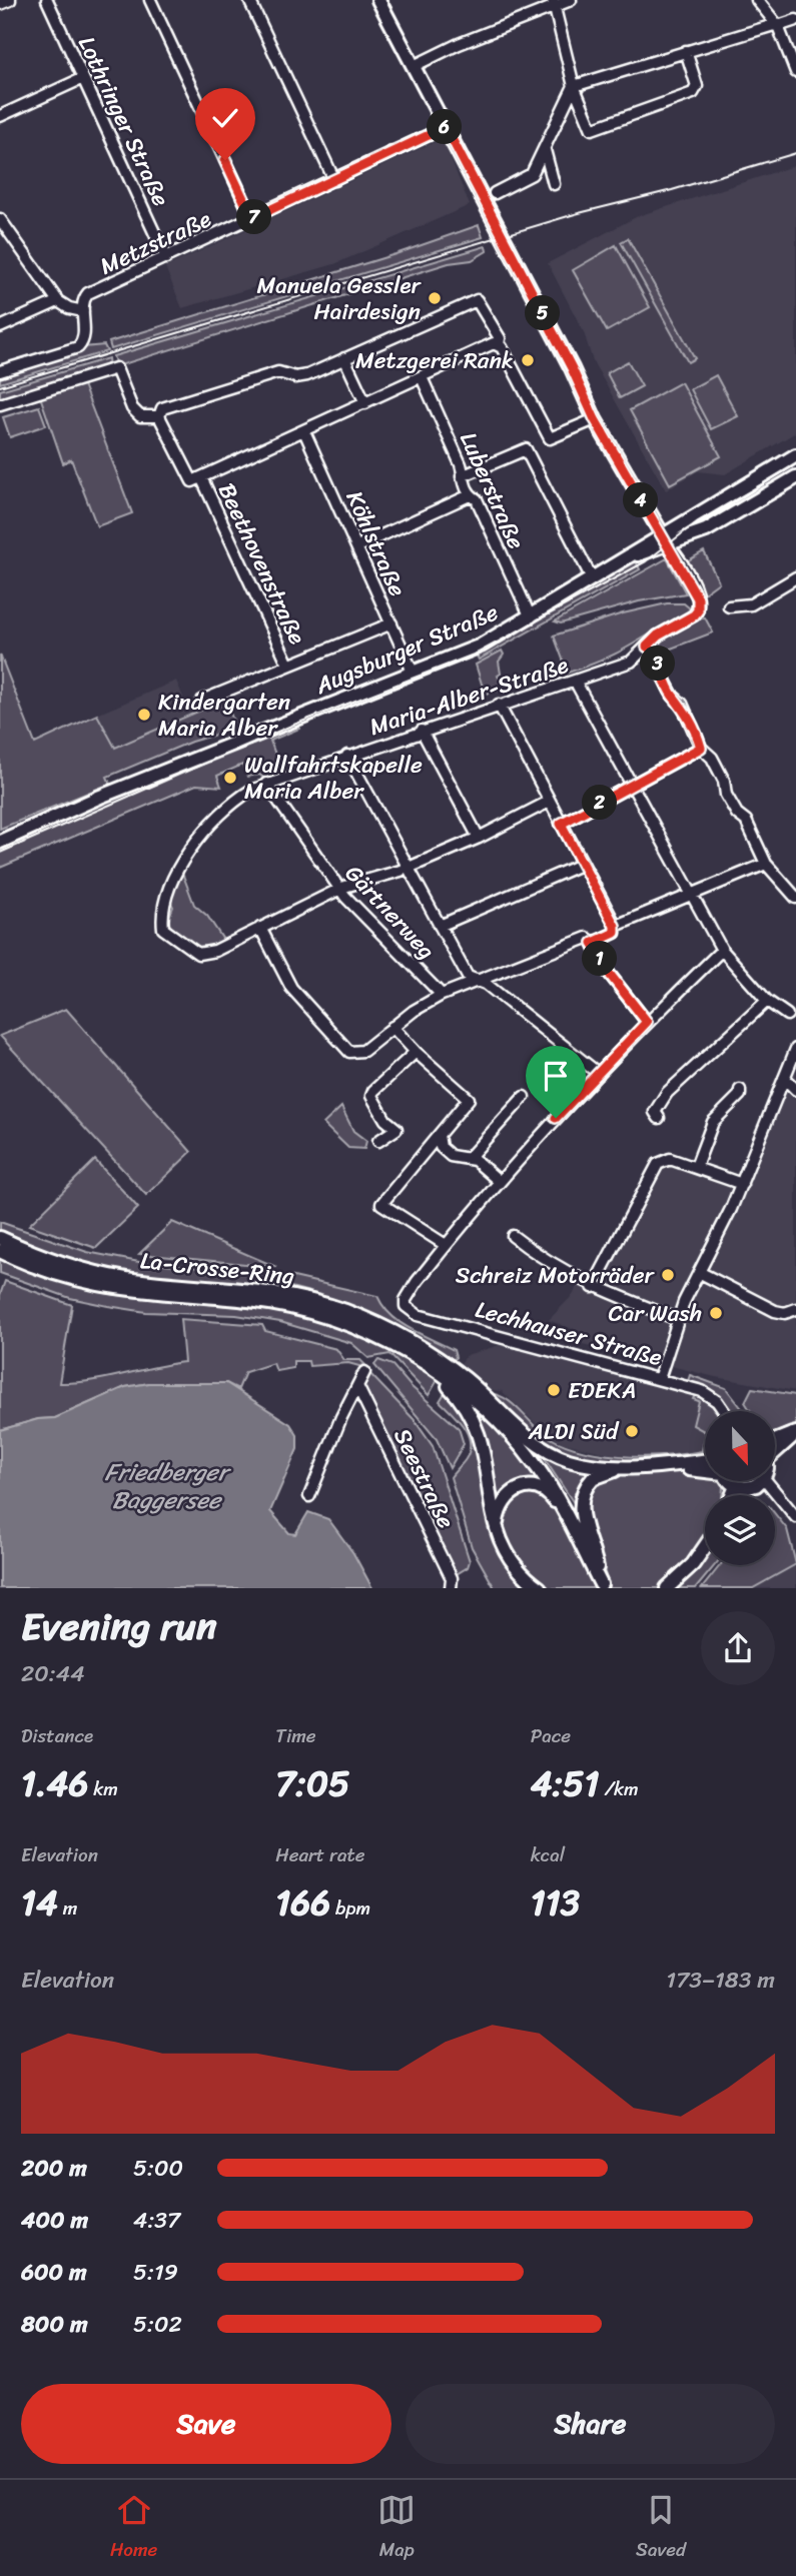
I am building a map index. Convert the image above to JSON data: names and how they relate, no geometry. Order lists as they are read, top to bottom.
{
  "streets": {
    "main road": ["Augsburger Straße", "La-Crosse-Ring"],
    "street": [
      "Lothringer Straße",
      "Metzstraße",
      "Luberstraße",
      "Köhlstraße",
      "Beethovenstraße",
      "Maria-Alber-Straße",
      "Gärtnerweg",
      "Lechhauser Straße",
      "Seestraße"
    ]
  },
  "crossings": [
    ["Lothringer Straße", "Metzstraße"],
    ["Luberstraße", "Augsburger Straße"],
    ["Köhlstraße", "Augsburger Straße"],
    ["Augsburger Straße", "Maria-Alber-Straße"],
    ["Maria-Alber-Straße", "Gärtnerweg"]
  ],
  "water": ["Friedberger Baggersee"],
  "places": [
    "Manuela Gessler Hairdesign",
    "Metzgerei Rank",
    "Kindergarten Maria Alber",
    "Wallfahrtskapelle Maria Alber",
    "Schreiz Motorräder",
    "Car Wash",
    "EDEKA",
    "ALDI Süd"
  ],
  "north": "bottom",
  "page": {
    "pins": [
      "6",
      "7",
      "5",
      "4",
      "3",
      "2",
      "1"
    ],
    "heading": ["Evening run", "20:44"],
    "stats": [
      ["Distance", "1.46 km"],
      ["Time", "7:05"],
      ["Pace", "4:51 /km"],
      ["Elevation", "14 m"],
      ["Heart rate", "166 bpm"],
      ["kcal", "113"]
    ],
    "chart": ["Elevation", "173–183 m"],
    "list": [
      {
        "name": "200 m",
        "note": "5:00"
      },
      {
        "name": "400 m",
        "note": "4:37"
      },
      {
        "name": "600 m",
        "note": "5:19"
      },
      {
        "name": "800 m",
        "note": "5:02"
      }
    ],
    "buttons": ["Save", "Share"],
    "tabs": ["Home", "Map", "Saved"]
  }
}
